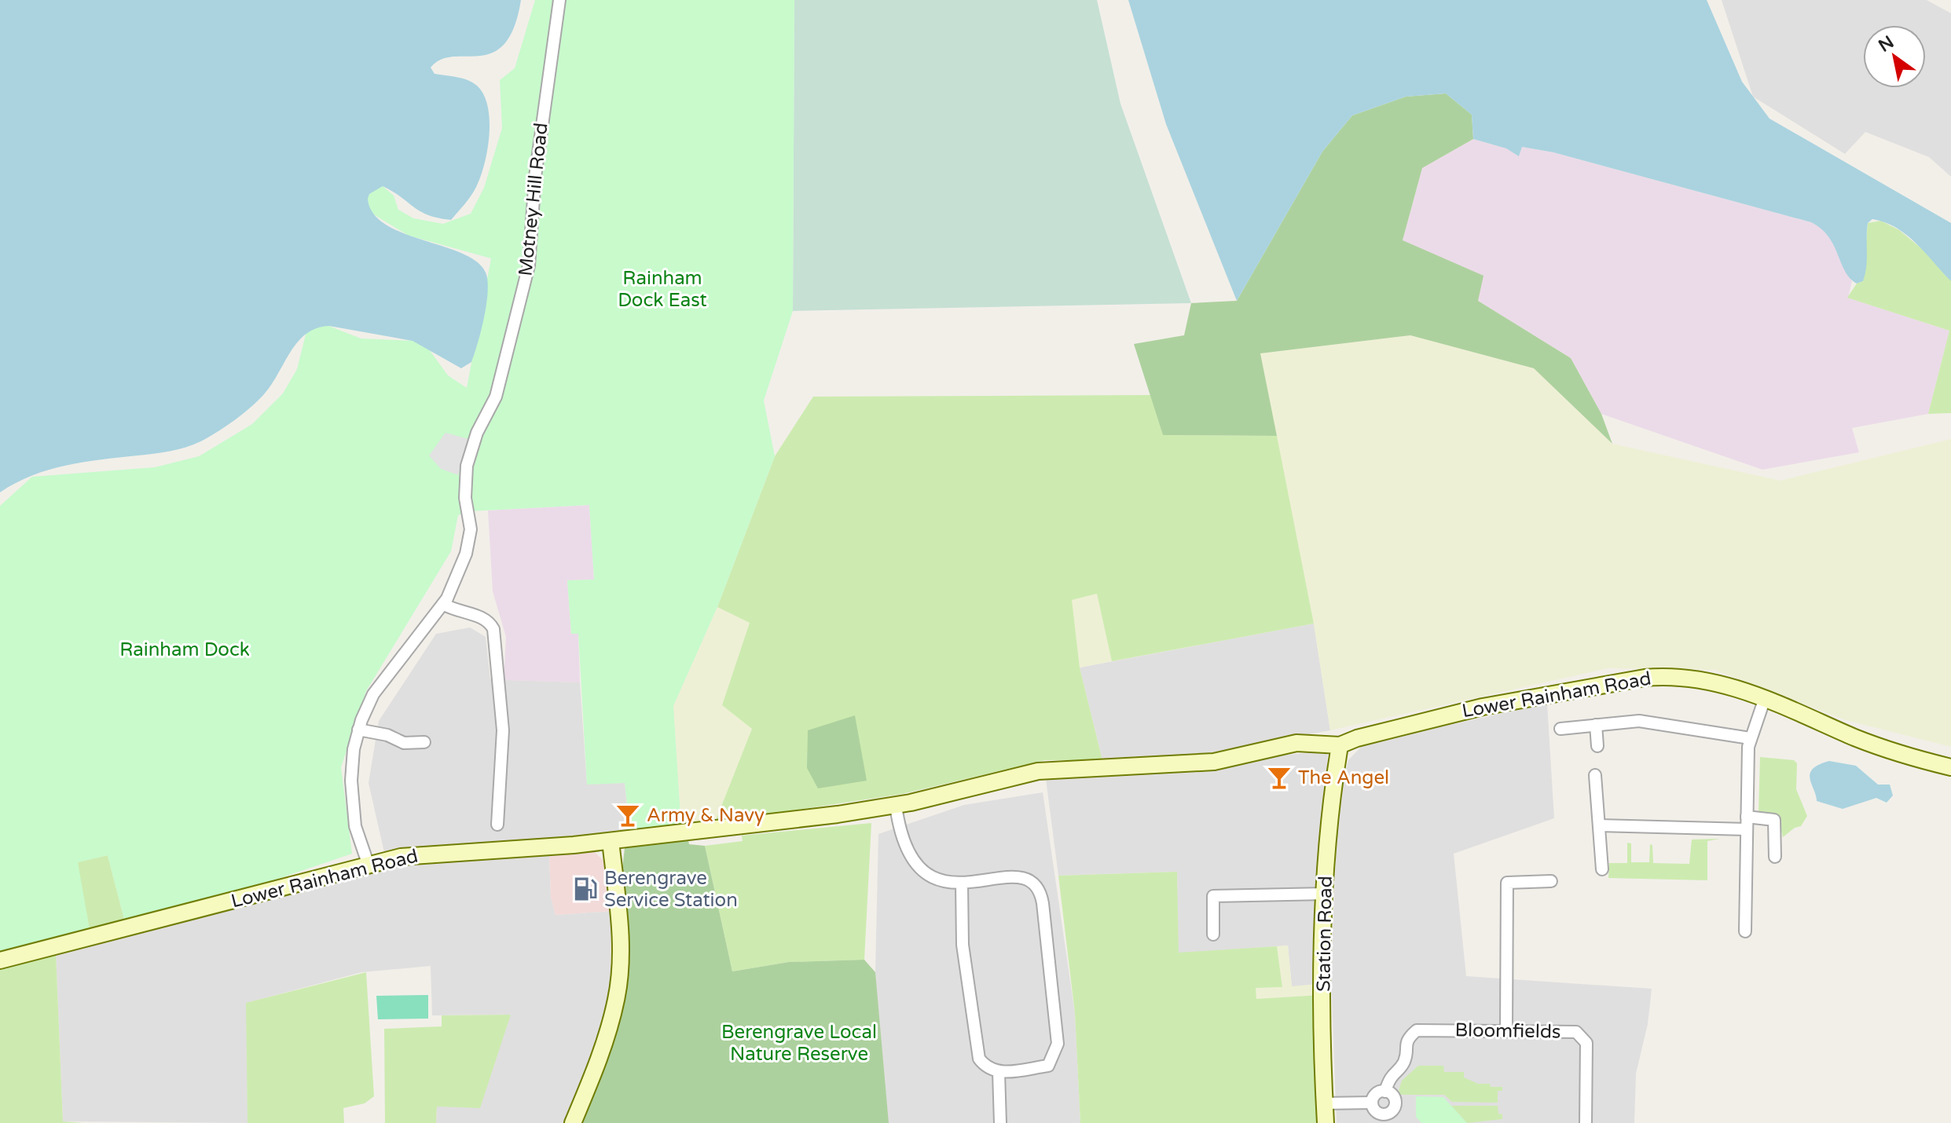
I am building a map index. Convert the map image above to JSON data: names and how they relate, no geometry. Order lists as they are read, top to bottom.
{
  "streets": {
    "main road": ["Lower Rainham Road", "Station Road"],
    "street": ["Motney Hill Road", "Bloomfields"]
  },
  "crossings": [
    ["Motney Hill Road", "Lower Rainham Road"],
    ["Lower Rainham Road", "Station Road"]
  ],
  "parks": ["Rainham Dock East", "Rainham Dock", "Berengrave Local Nature Reserve"],
  "places": {
    "bar": ["The Angel", "Army & Navy"],
    "fuel station": ["Berengrave Service Station"]
  },
  "north": "top left"
}
